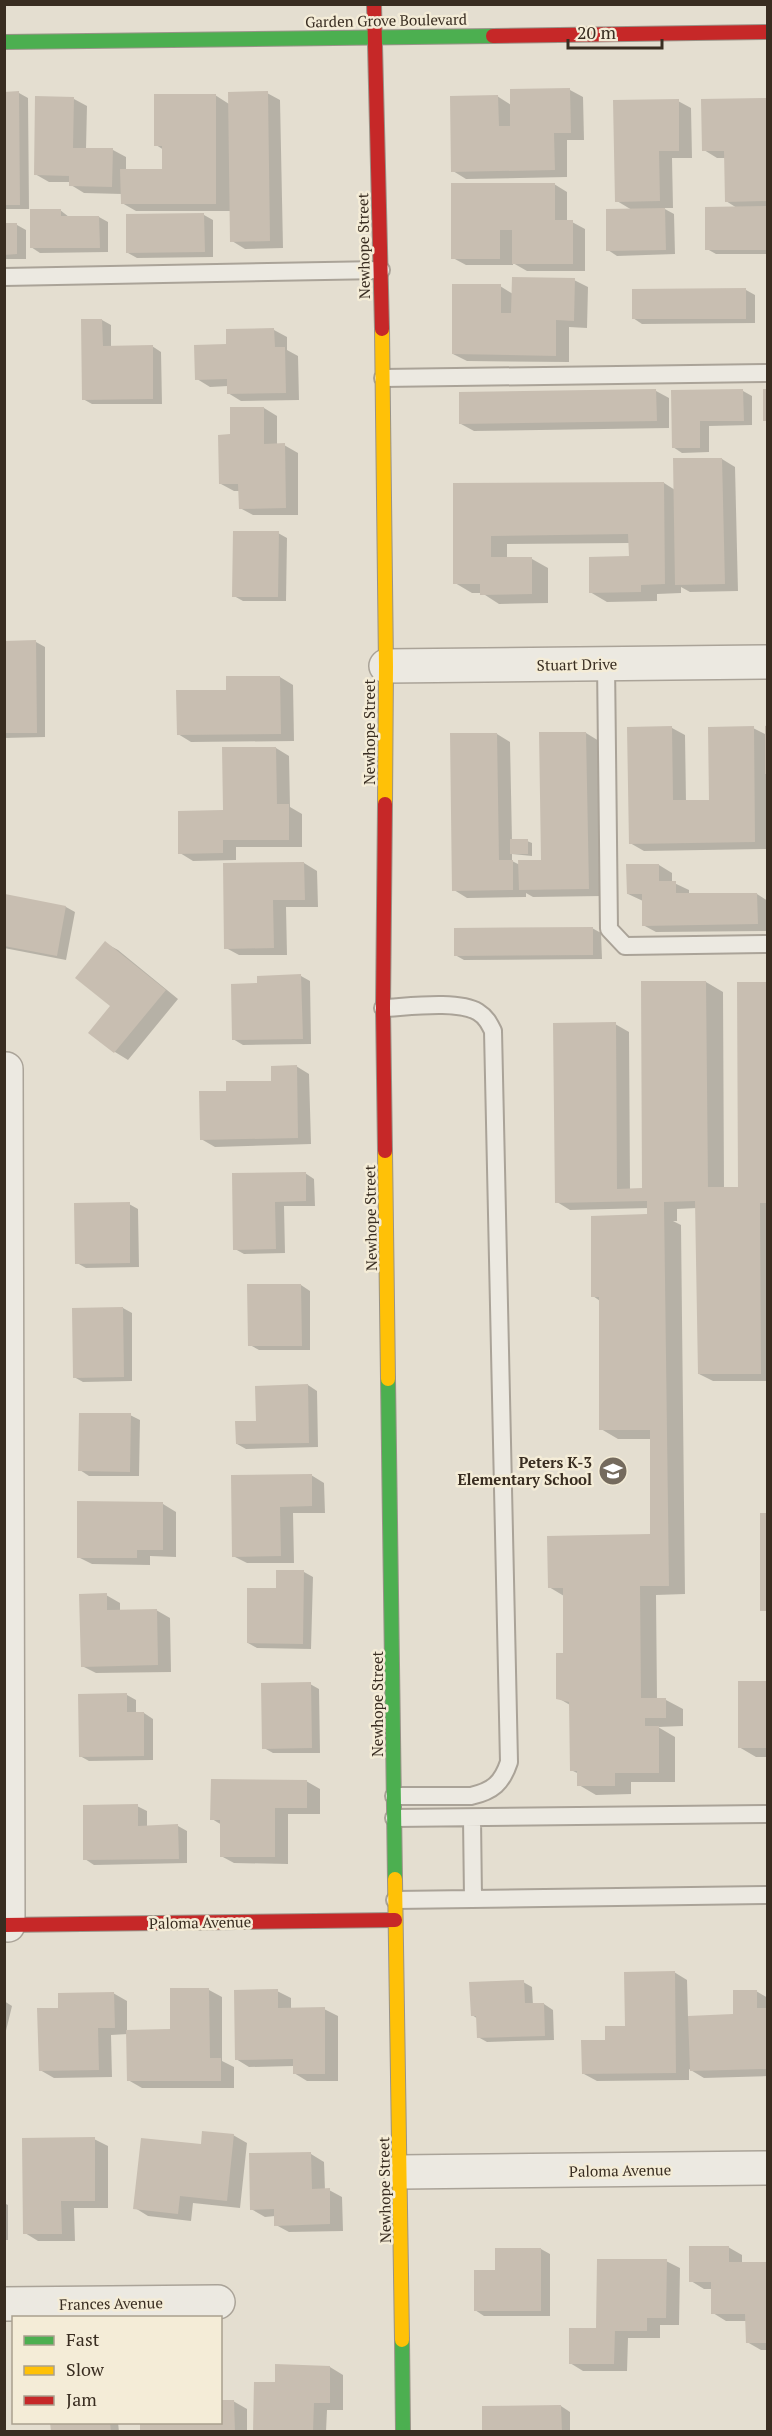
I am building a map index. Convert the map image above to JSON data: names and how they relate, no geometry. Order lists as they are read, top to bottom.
{
  "streets": {
    "street": [
      "Garden Grove Boulevard",
      "Newhope Street",
      "Stuart Drive",
      "Paloma Avenue",
      "Frances Avenue"
    ]
  },
  "crossings": [
    ["Garden Grove Boulevard", "Newhope Street"],
    ["Newhope Street", "Stuart Drive"],
    ["Newhope Street", "Paloma Avenue"]
  ],
  "places": {
    "school or university": ["Peters K-3 Elementary School"]
  },
  "legend": ["Fast", "Slow", "Jam"],
  "scale_bar": "20 m"
}
